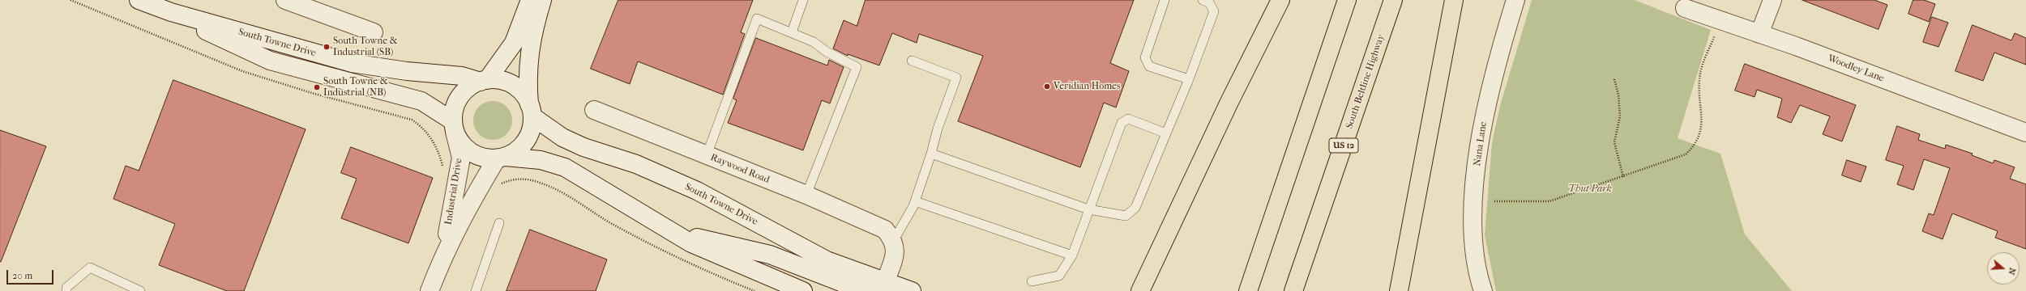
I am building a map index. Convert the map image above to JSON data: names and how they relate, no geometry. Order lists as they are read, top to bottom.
{
  "streets": {
    "highway": ["South Beltline Highway", "US 12"],
    "street": [
      "South Towne Drive",
      "Woodley Lane",
      "Nana Lane",
      "Raywood Road",
      "Industrial Drive"
    ]
  },
  "crossings": [
    ["South Towne Drive", "Industrial Drive"]
  ],
  "parks": ["Thut Park"],
  "places": ["South Towne & Industrial (SB)", "Veridian Homes", "South Towne & Industrial (NB)"],
  "scale_bar": "20 m",
  "north": "right"
}
